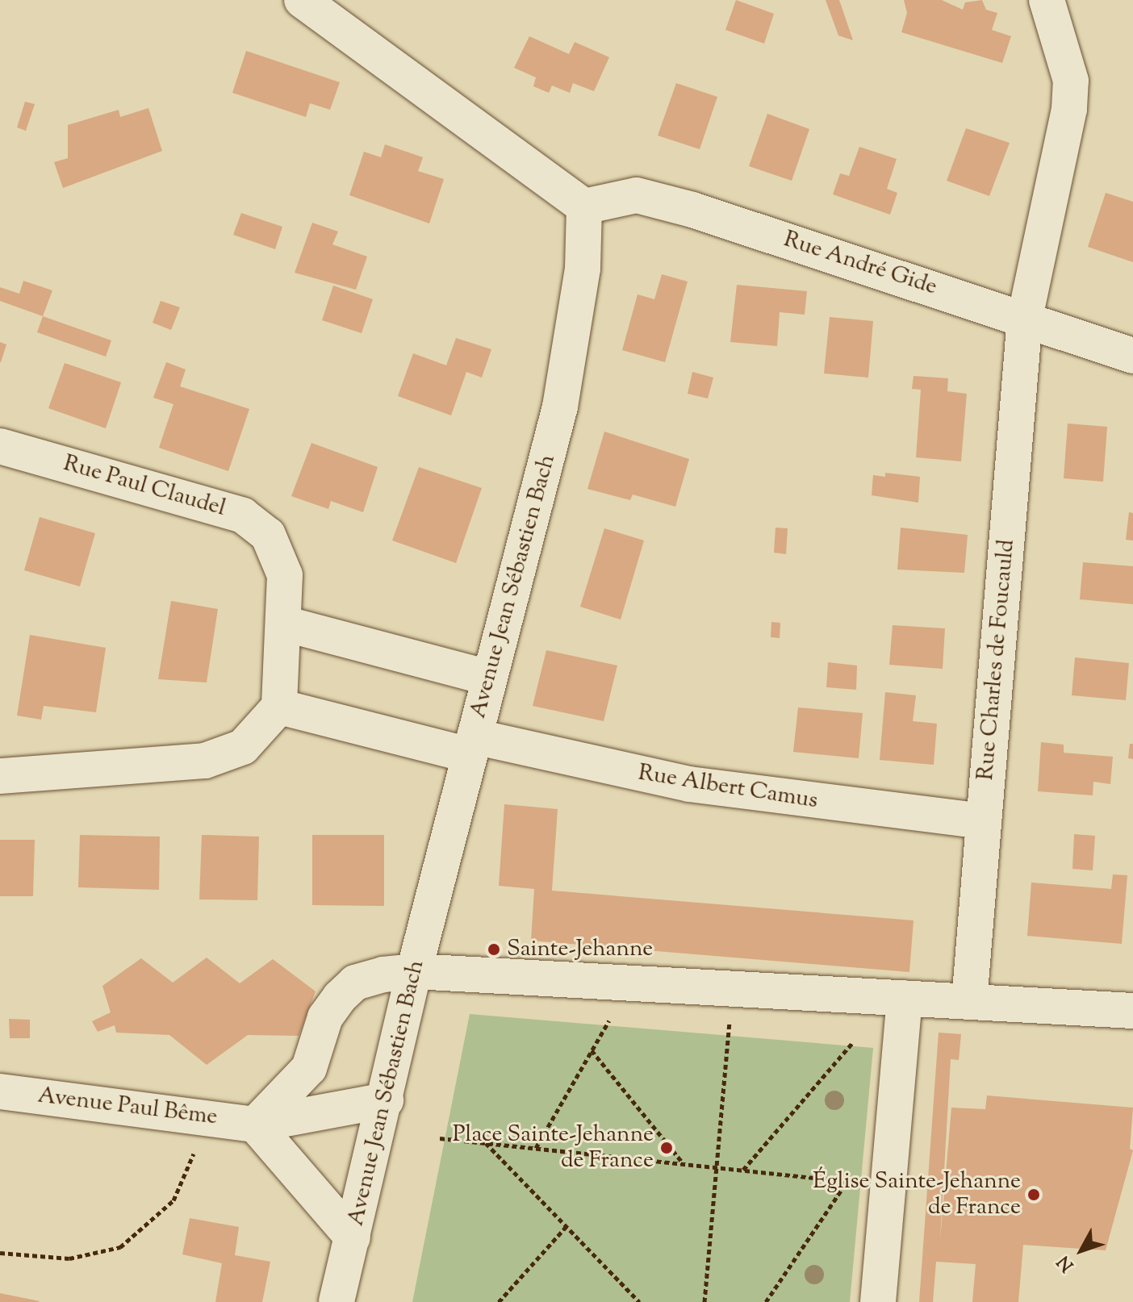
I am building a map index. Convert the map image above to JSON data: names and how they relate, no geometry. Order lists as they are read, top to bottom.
{
  "streets": {
    "street": [
      "Rue André Gide",
      "Rue Paul Claudel",
      "Avenue Jean Sébastien Bach",
      "Rue Charles de Foucauld",
      "Rue Albert Camus",
      "Avenue Paul Bême"
    ]
  },
  "crossings": [
    ["Rue André Gide", "Avenue Jean Sébastien Bach"],
    ["Rue André Gide", "Rue Charles de Foucauld"],
    ["Avenue Jean Sébastien Bach", "Rue Albert Camus"],
    ["Avenue Jean Sébastien Bach", "Avenue Paul Bême"],
    ["Rue Charles de Foucauld", "Rue Albert Camus"]
  ],
  "places": ["Sainte-Jehanne", "Place Sainte-Jehanne de France", "Église Sainte-Jehanne de France"],
  "north": "bottom left"
}
